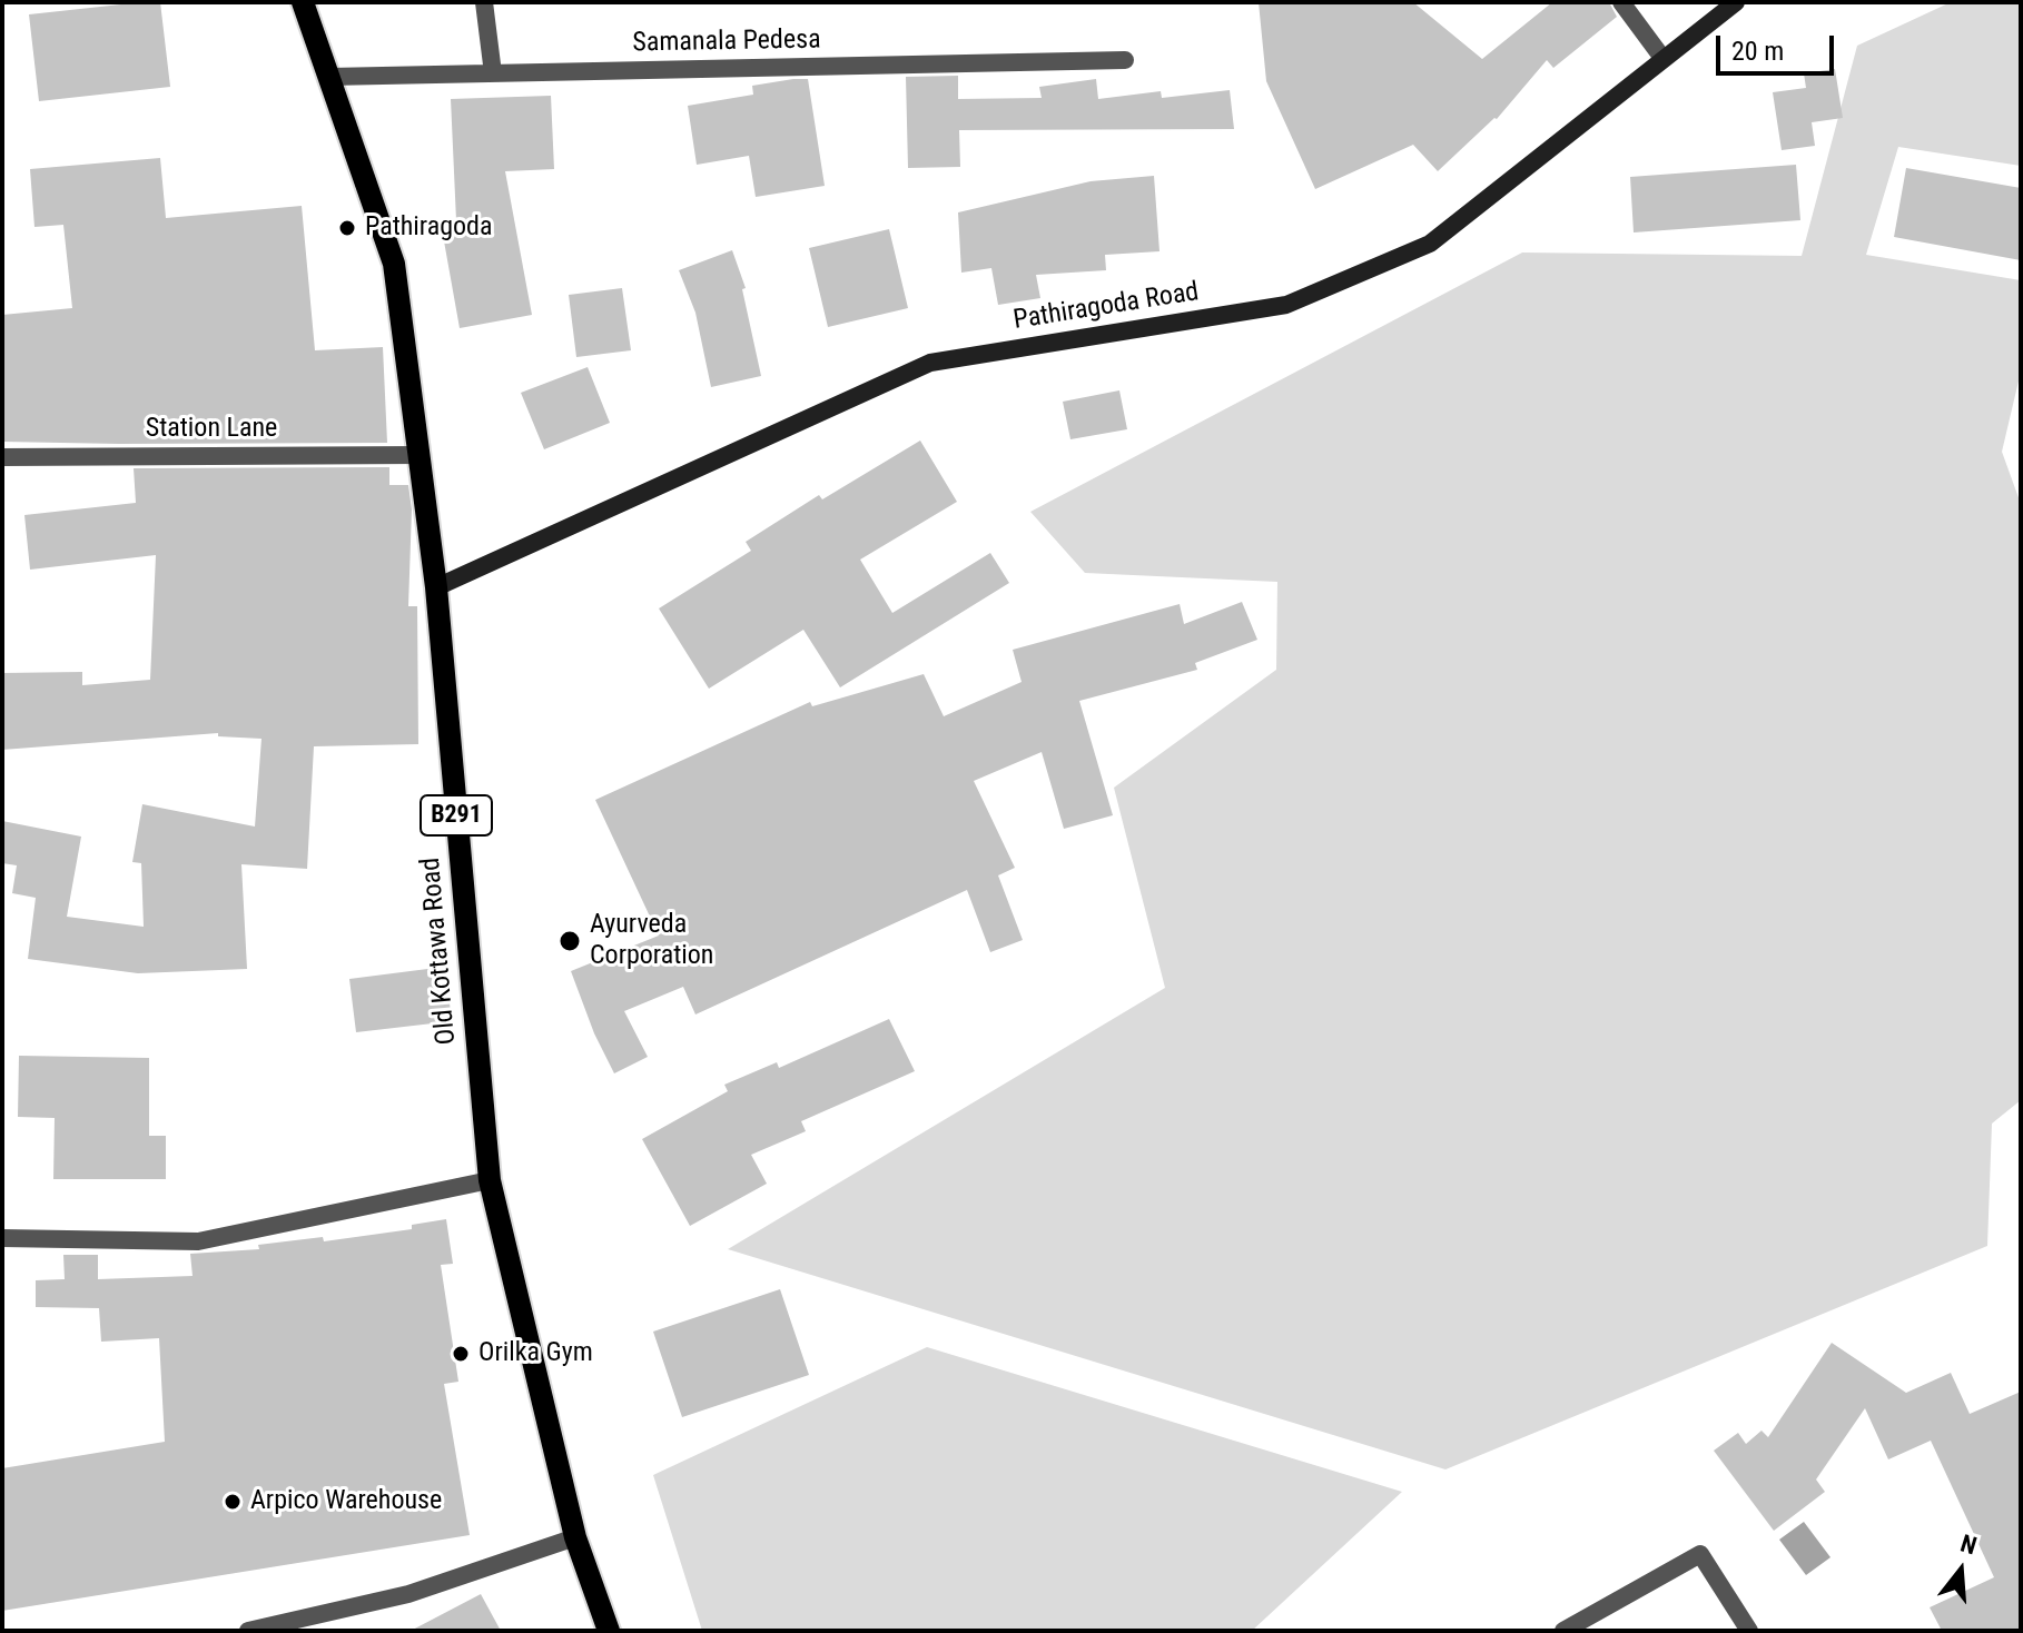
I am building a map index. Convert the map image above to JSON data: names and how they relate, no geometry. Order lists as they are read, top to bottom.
{
  "streets": {
    "main road": ["B291", "Old Kottawa Road"],
    "street": ["Samanala Pedesa", "Pathiragoda Road", "Station Lane"]
  },
  "crossings": [
    ["Samanala Pedesa", "Old Kottawa Road"],
    ["Pathiragoda Road", "Old Kottawa Road"],
    ["Station Lane", "Old Kottawa Road"]
  ],
  "places": [
    "Pathiragoda",
    "Ayurveda Corporation",
    "Orilka Gym",
    "Arpico Warehouse"
  ],
  "scale_bar": "20 m",
  "north": "top"
}
